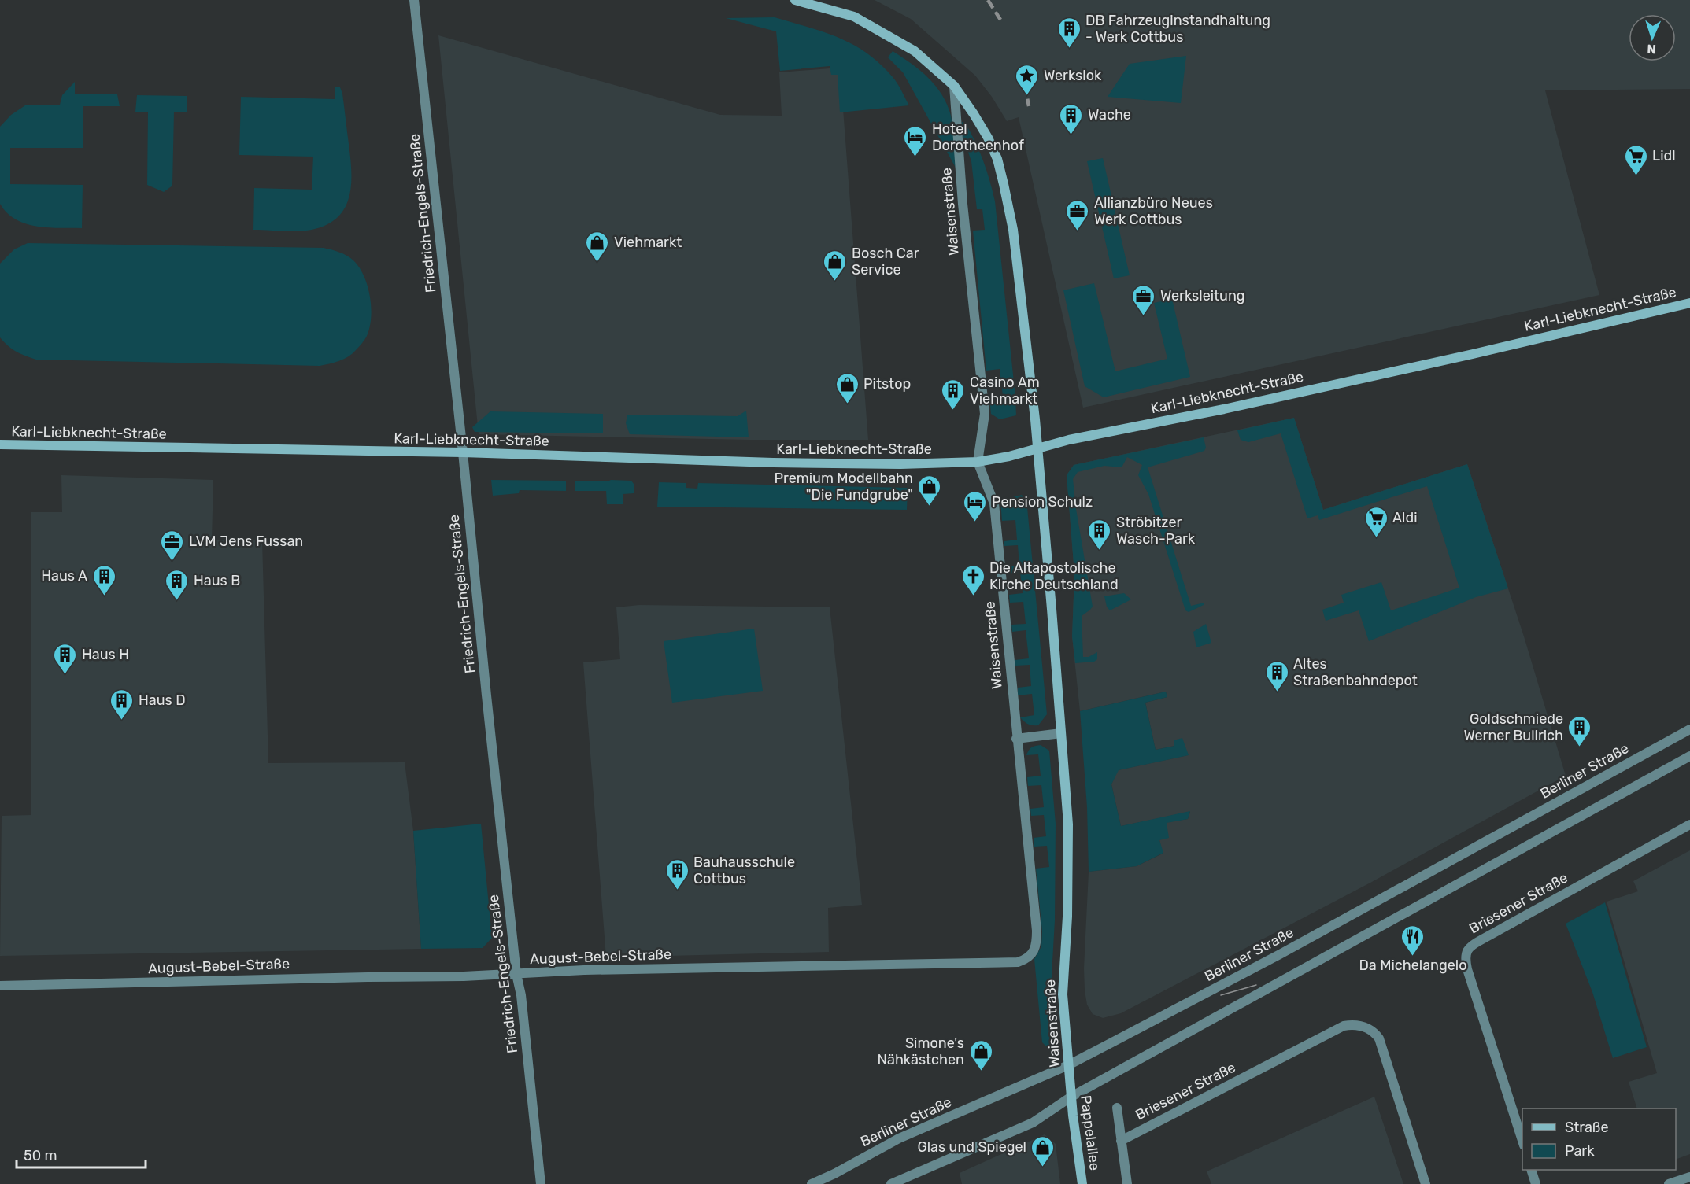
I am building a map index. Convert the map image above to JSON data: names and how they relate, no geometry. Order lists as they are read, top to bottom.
{
  "streets": {
    "main road": ["Waisenstraße", "Karl-Liebknecht-Straße", "Pappelallee"],
    "street": [
      "Friedrich-Engels-Straße",
      "Berliner Straße",
      "Briesener Straße",
      "August-Bebel-Straße"
    ]
  },
  "crossings": [
    ["Waisenstraße", "Karl-Liebknecht-Straße"],
    ["Waisenstraße", "Berliner Straße"],
    ["Waisenstraße", "August-Bebel-Straße"],
    ["Waisenstraße", "Pappelallee"],
    ["Friedrich-Engels-Straße", "Karl-Liebknecht-Straße"],
    ["Friedrich-Engels-Straße", "August-Bebel-Straße"],
    ["Briesener Straße", "Pappelallee"]
  ],
  "places": {
    "building": [
      "DB Fahrzeuginstandhaltung - Werk Cottbus",
      "Wache",
      "Casino Am Viehmarkt",
      "Ströbitzer Wasch-Park",
      "Haus A",
      "Haus B",
      "Haus H",
      "Altes Straßenbahndepot",
      "Haus D",
      "Goldschmiede Werner Bullrich",
      "Bauhausschule Cottbus"
    ],
    "place": ["Werkslok"],
    "hotel": ["Hotel Dorotheenhof", "Pension Schulz"],
    "supermarket": ["Lidl", "Aldi"],
    "office": ["Allianzbüro Neues Werk Cottbus", "Werksleitung", "LVM Jens Fussan"],
    "shop": [
      "Viehmarkt",
      "Bosch Car Service",
      "Pitstop",
      "Premium Modellbahn \"Die Fundgrube\"",
      "Simone's Nähkästchen",
      "Glas und Spiegel"
    ],
    "church": ["Die Altapostolische Kirche Deutschland"],
    "restaurant": ["Da Michelangelo"]
  },
  "legend": ["Straße", "Park"],
  "scale_bar": "50 m",
  "north": "bottom"
}
